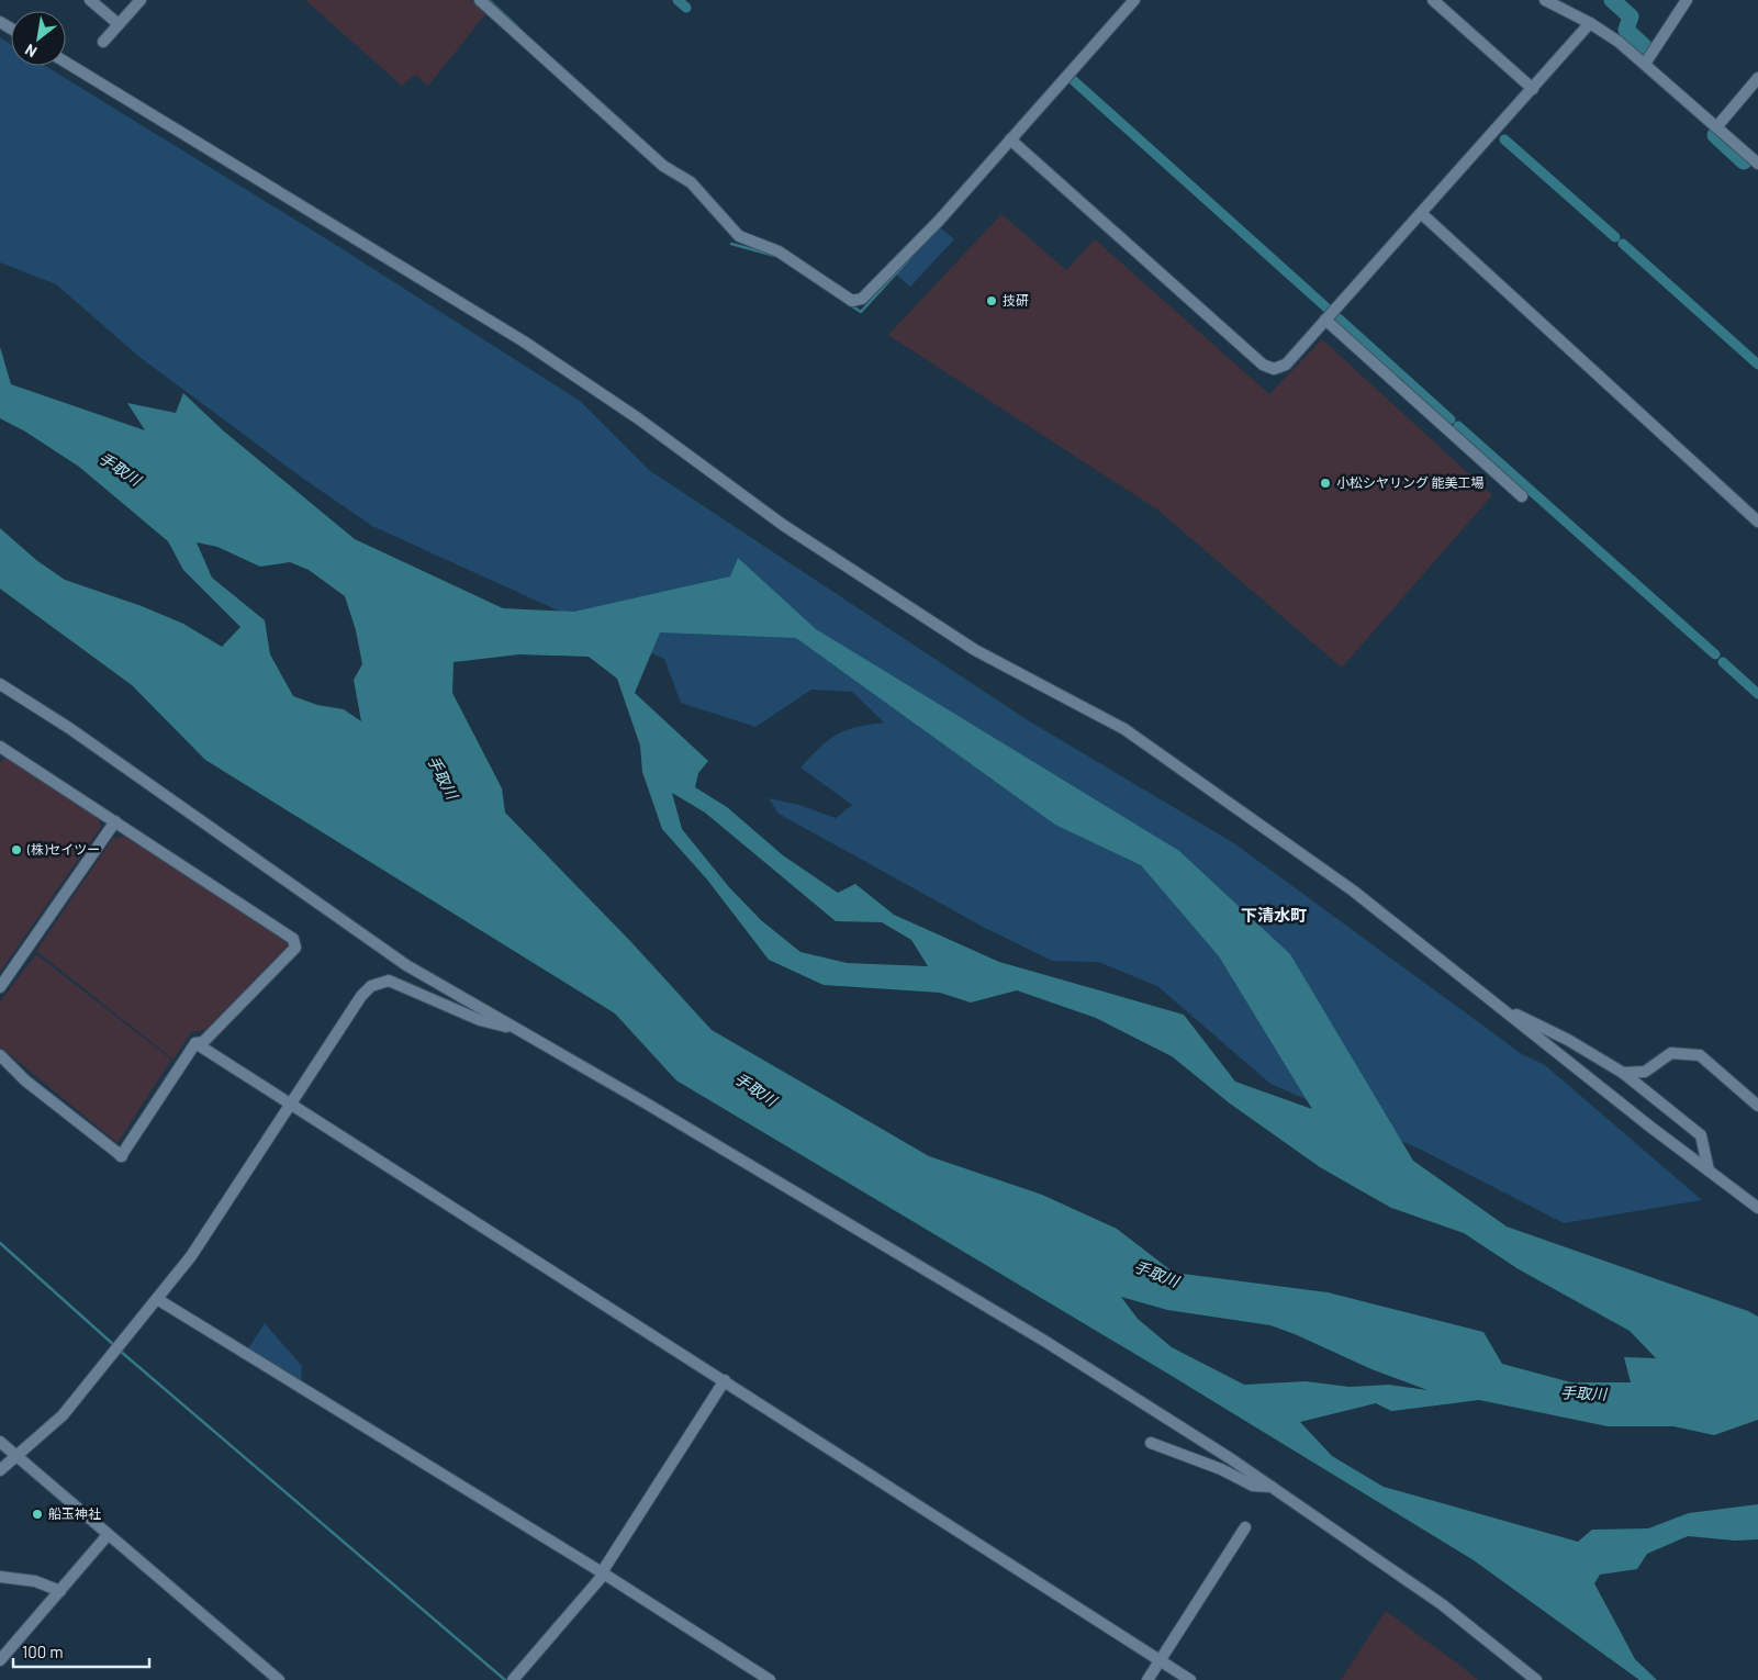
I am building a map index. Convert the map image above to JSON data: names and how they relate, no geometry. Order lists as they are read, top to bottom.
{
  "districts": ["下清水町"],
  "water": ["手取川"],
  "places": [
    "技研",
    "小松シヤリング 能美工場",
    "(株)セイツー",
    "船玉神社"
  ],
  "scale_bar": "100 m",
  "north": "bottom left"
}
